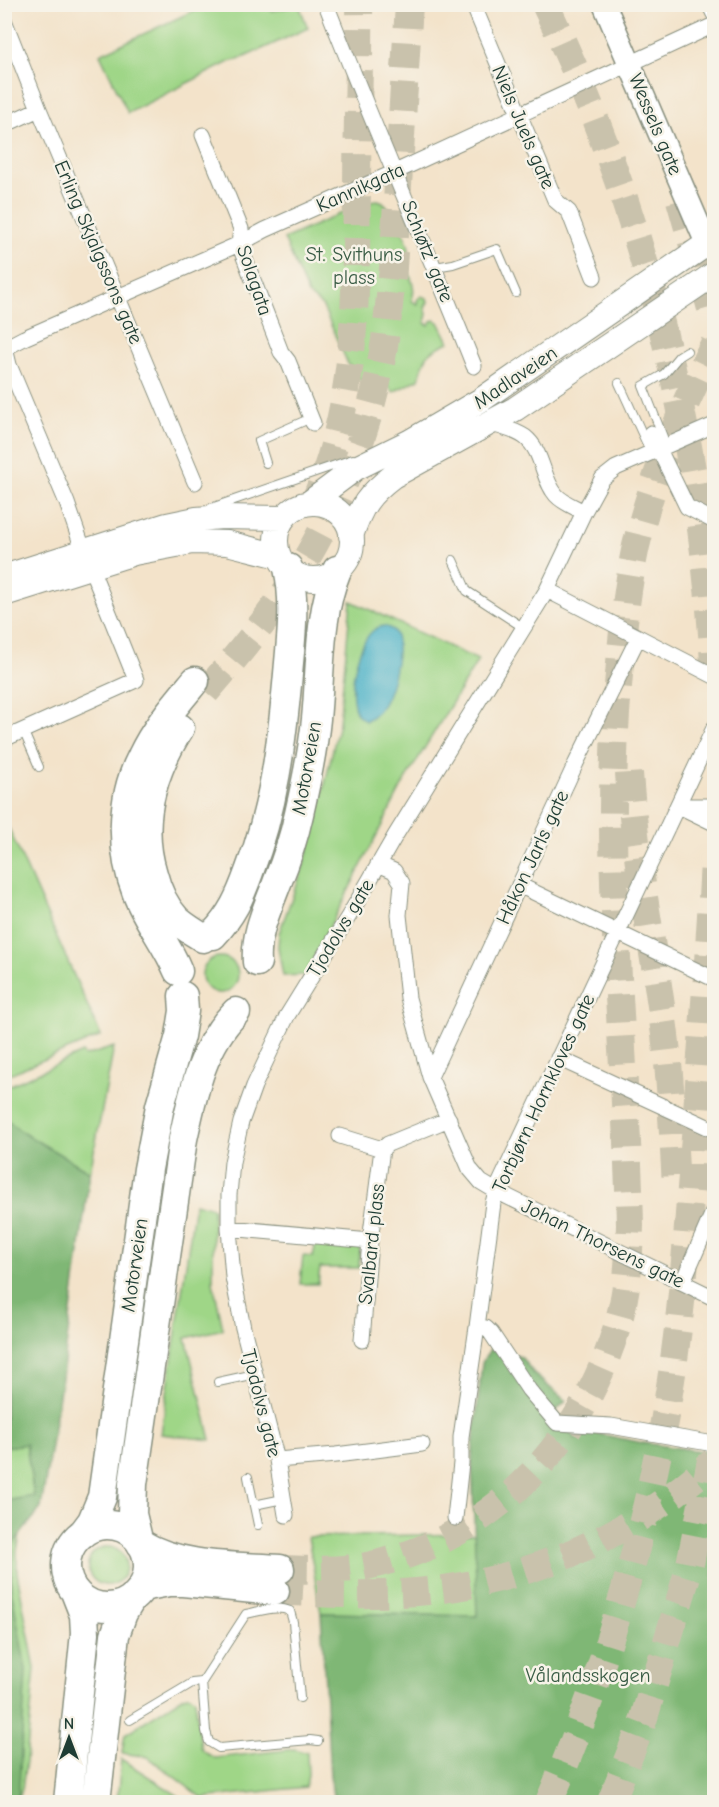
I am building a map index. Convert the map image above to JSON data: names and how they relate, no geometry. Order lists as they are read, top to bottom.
{
  "streets": {
    "highway": ["Motorveien"],
    "main road": ["Wessels gate", "Madlaveien"],
    "street": [
      "Niels Juels gate",
      "Kannikgata",
      "Schiøtz' gate",
      "Erling Skjalgssons gate",
      "Solagata",
      "Håkon Jarls gate",
      "Tjodolvs gate",
      "Torbjørn Hornkloves gate",
      "Johan Thorsens gate",
      "Svalbard plass"
    ]
  },
  "crossings": [
    ["Wessels gate", "Kannikgata"],
    ["Wessels gate", "Madlaveien"],
    ["Niels Juels gate", "Kannikgata"],
    ["Kannikgata", "Schiøtz' gate"],
    ["Kannikgata", "Erling Skjalgssons gate"],
    ["Kannikgata", "Solagata"],
    ["Madlaveien", "Motorveien"],
    ["Håkon Jarls gate", "Johan Thorsens gate"],
    ["Tjodolvs gate", "Johan Thorsens gate"],
    ["Torbjørn Hornkloves gate", "Johan Thorsens gate"]
  ],
  "parks": ["St. Svithuns plass", "Vålandsskogen"],
  "north": "top"
}
